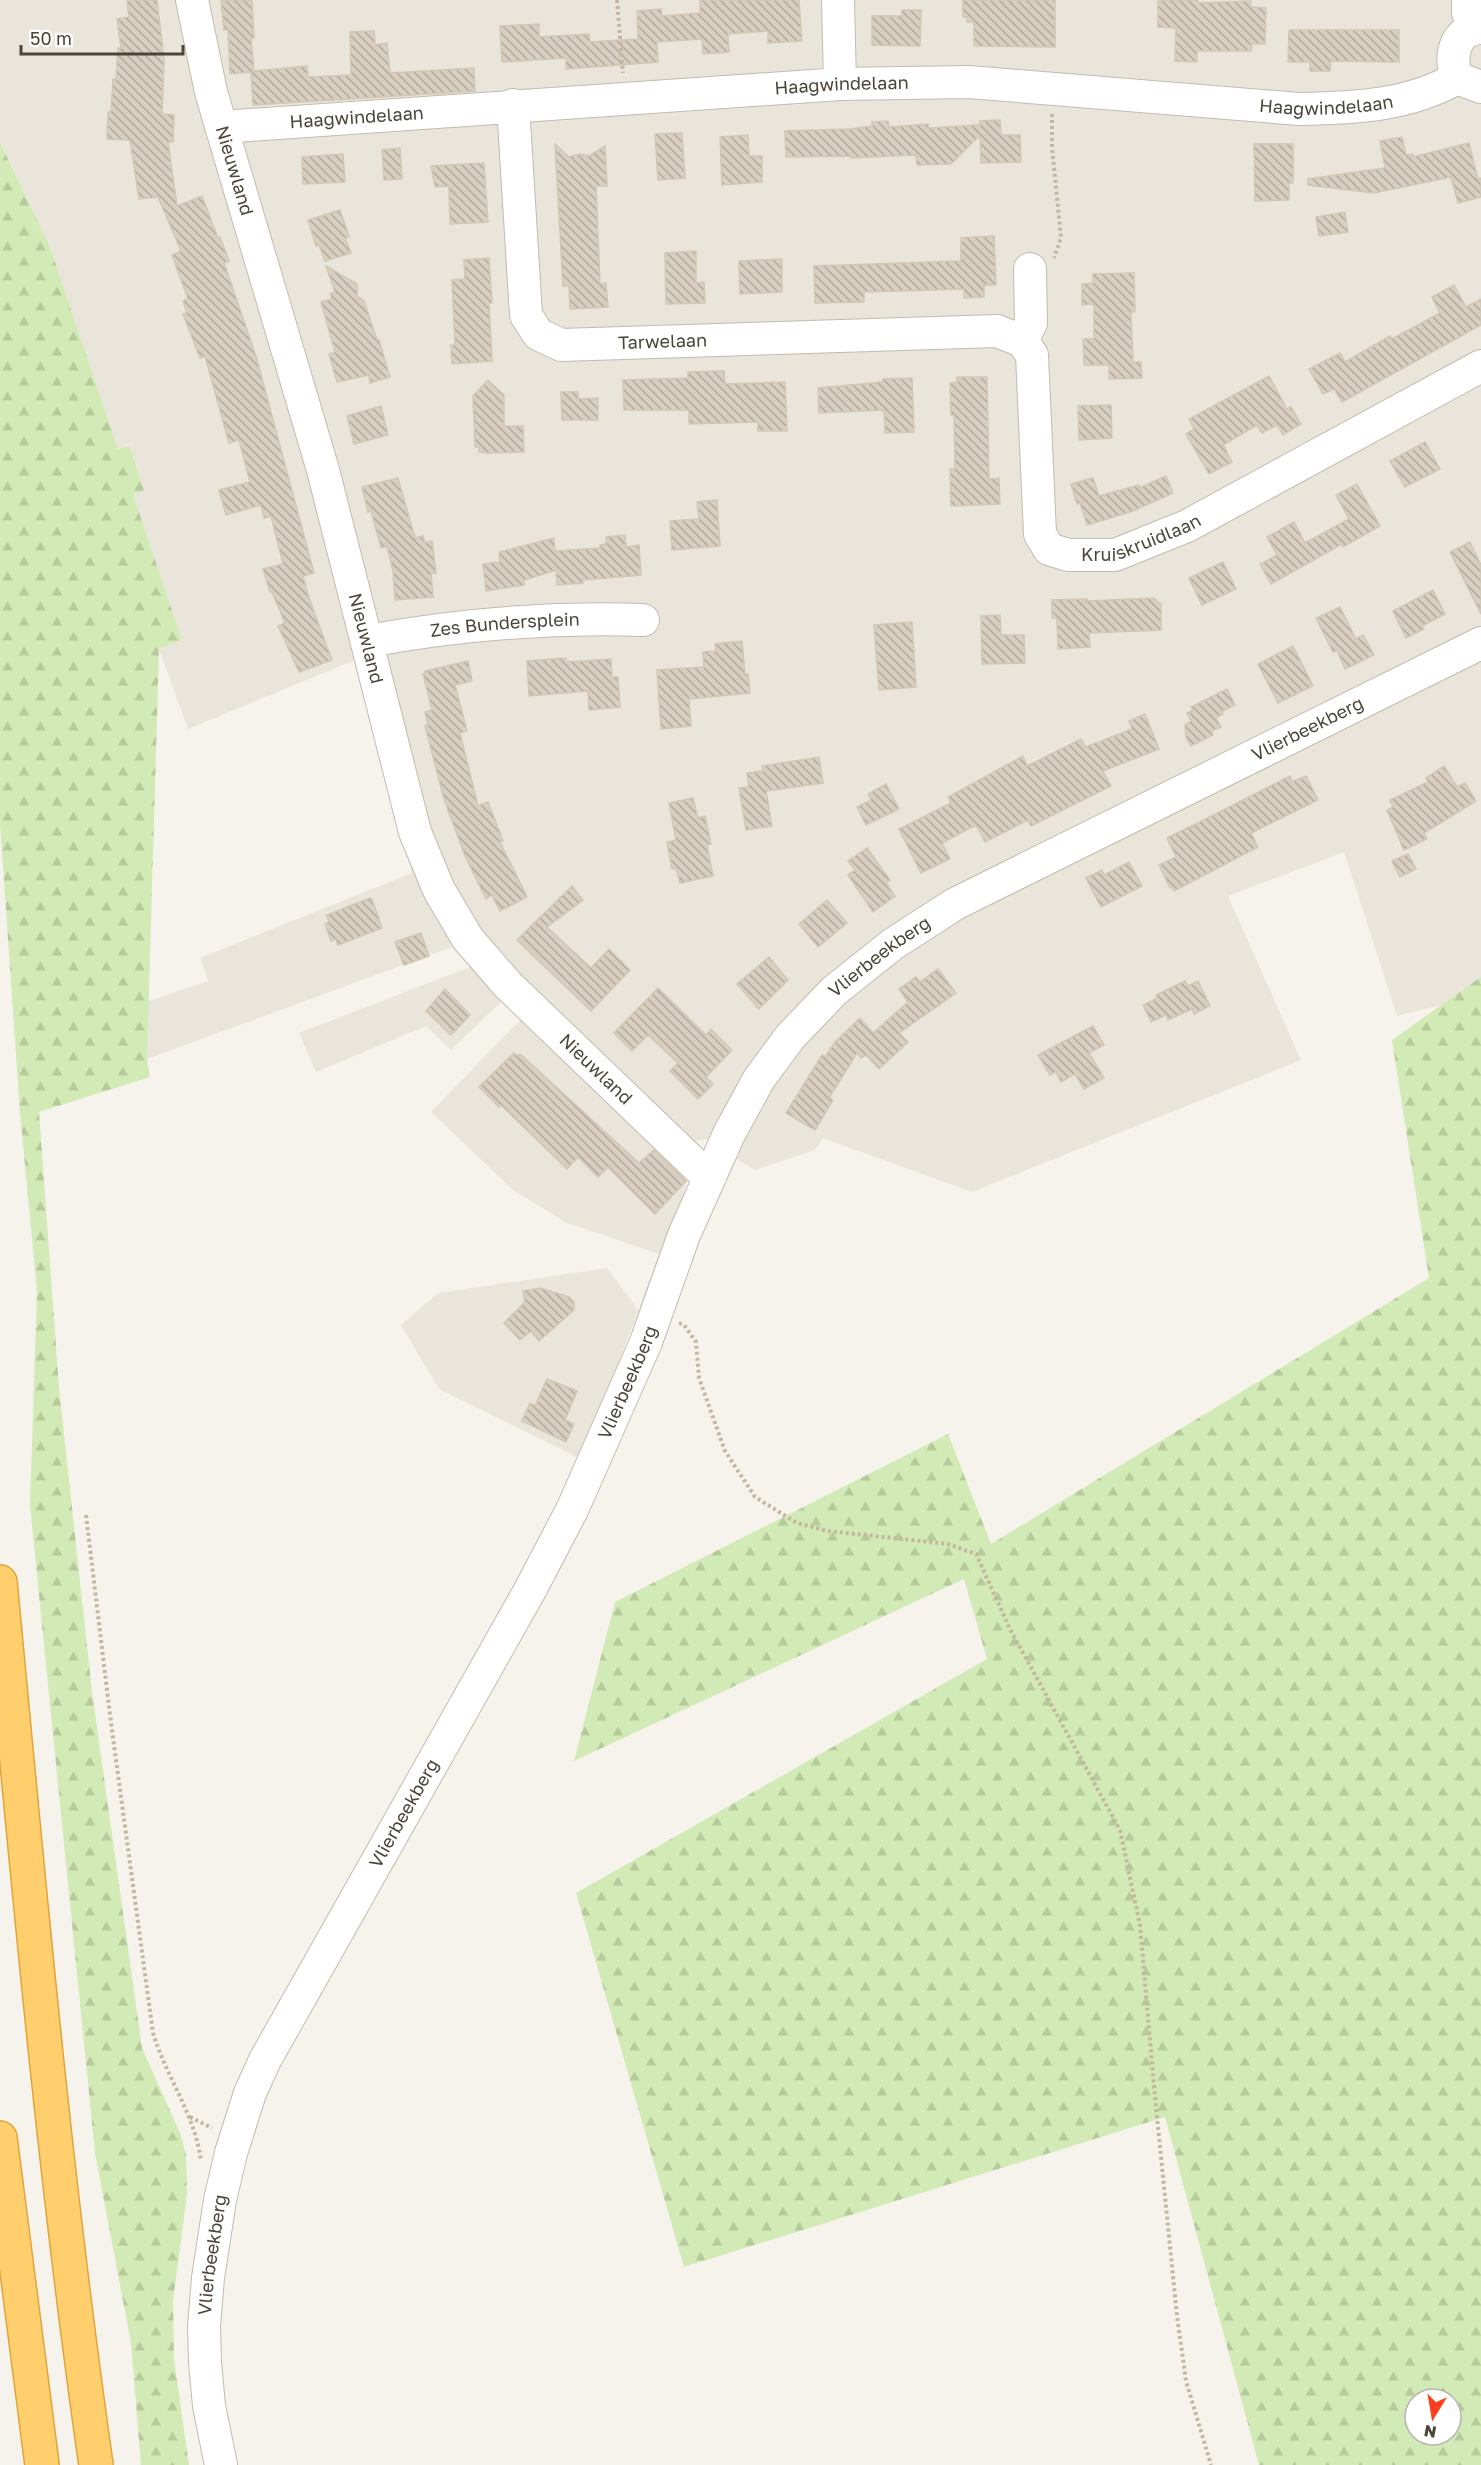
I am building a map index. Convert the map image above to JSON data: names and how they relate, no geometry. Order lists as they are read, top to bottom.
{
  "streets": {
    "street": [
      "Haagwindelaan",
      "Nieuwland",
      "Tarwelaan",
      "Kruiskruidlaan",
      "Zes Bundersplein",
      "Vlierbeekberg"
    ]
  },
  "crossings": [
    ["Haagwindelaan", "Nieuwland"],
    ["Haagwindelaan", "Tarwelaan"],
    ["Nieuwland", "Zes Bundersplein"],
    ["Nieuwland", "Vlierbeekberg"],
    ["Tarwelaan", "Kruiskruidlaan"]
  ],
  "scale_bar": "50 m",
  "north": "bottom"
}
